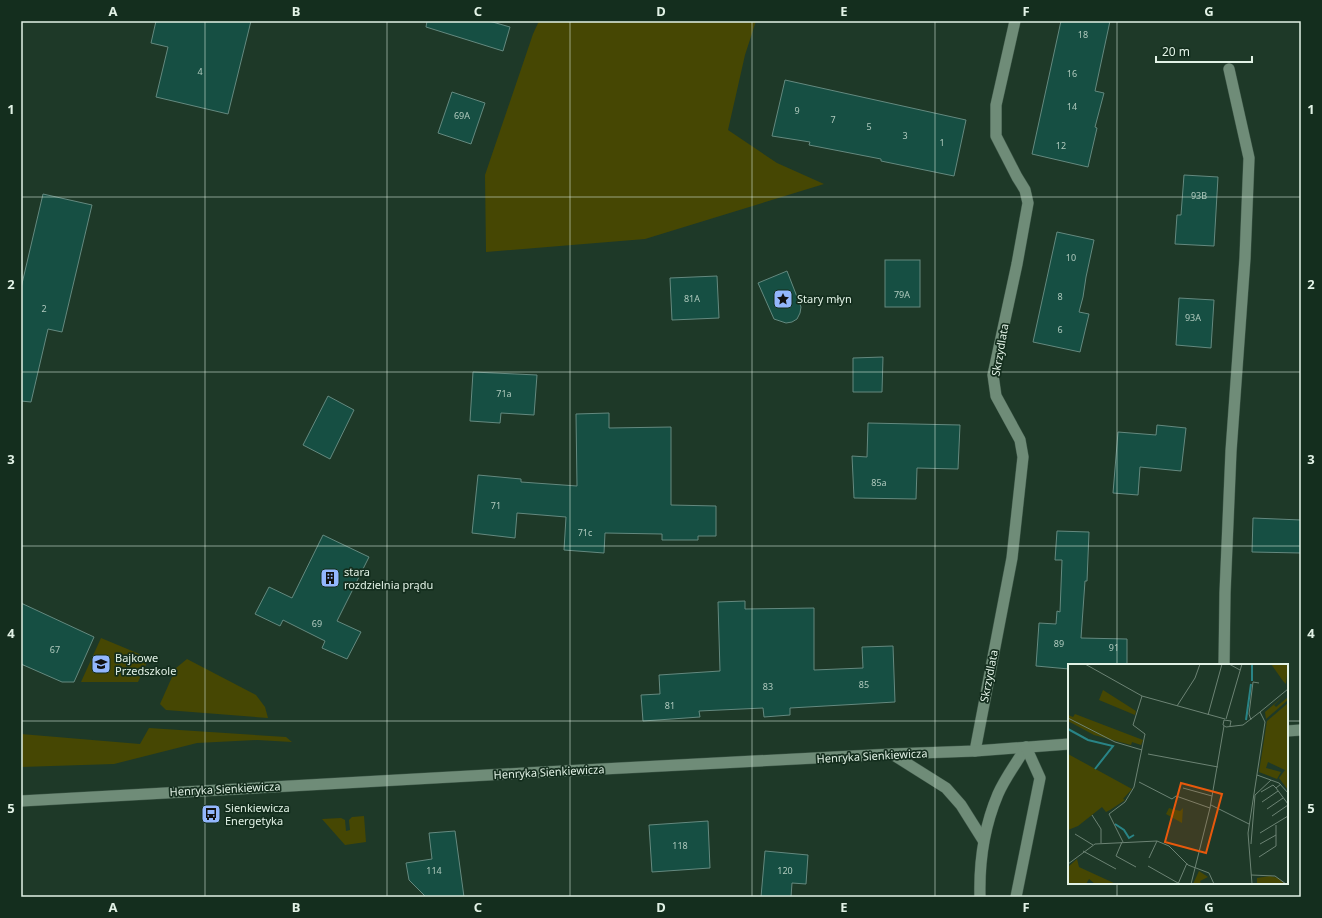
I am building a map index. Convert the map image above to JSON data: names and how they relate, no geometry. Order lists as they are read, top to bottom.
{
  "streets": {
    "street": ["Skrzydlata", "Henryka Sienkiewicza"]
  },
  "crossings": [
    ["Skrzydlata", "Henryka Sienkiewicza"]
  ],
  "places": {
    "place": ["Stary młyn"],
    "building": ["stara rozdzielnia prądu"],
    "school or university": ["Bajkowe Przedszkole"],
    "bus stop": ["Sienkiewicza Energetyka"]
  },
  "house_numbers": [
    "18",
    "4",
    "16",
    "14",
    "9",
    "69A",
    "7",
    "5",
    "3",
    "1",
    "12",
    "93B",
    "10",
    "79A",
    "8",
    "81A",
    "2",
    "93A",
    "6",
    "71a",
    "85a",
    "71",
    "71c",
    "69",
    "89",
    "91",
    "67",
    "85",
    "83",
    "81",
    "118",
    "114",
    "120"
  ],
  "scale_bar": "20 m",
  "grid": {
    "columns": [
      "A",
      "B",
      "C",
      "D",
      "E",
      "F",
      "G"
    ],
    "rows": [
      "1",
      "2",
      "3",
      "4",
      "5"
    ]
  }
}
